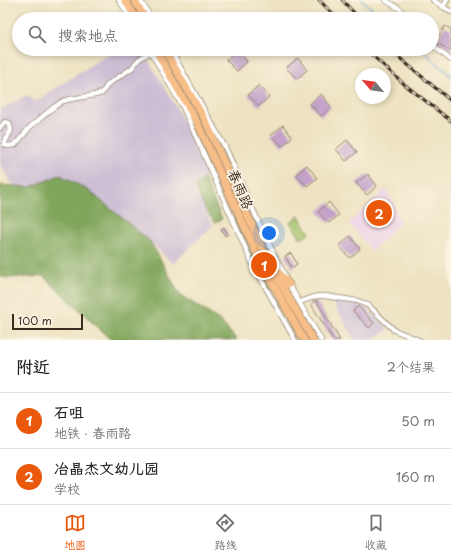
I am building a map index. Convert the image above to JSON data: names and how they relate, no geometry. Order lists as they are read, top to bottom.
{
  "streets": {
    "main road": ["春雨路"]
  },
  "scale_bar": "100 m",
  "north": "top left",
  "page": {
    "search": "搜索地点",
    "pins": ["2", "1"],
    "scale": "100 m",
    "heading": ["附近", "2个结果"],
    "list": [
      {
        "mark": "1",
        "name": "石咀",
        "note": "地铁 · 春雨路",
        "value": "50 m"
      },
      {
        "mark": "2",
        "name": "冶晶杰文幼儿园",
        "note": "学校",
        "value": "160 m"
      }
    ],
    "nav": ["地图", "路线", "收藏"]
  }
}
